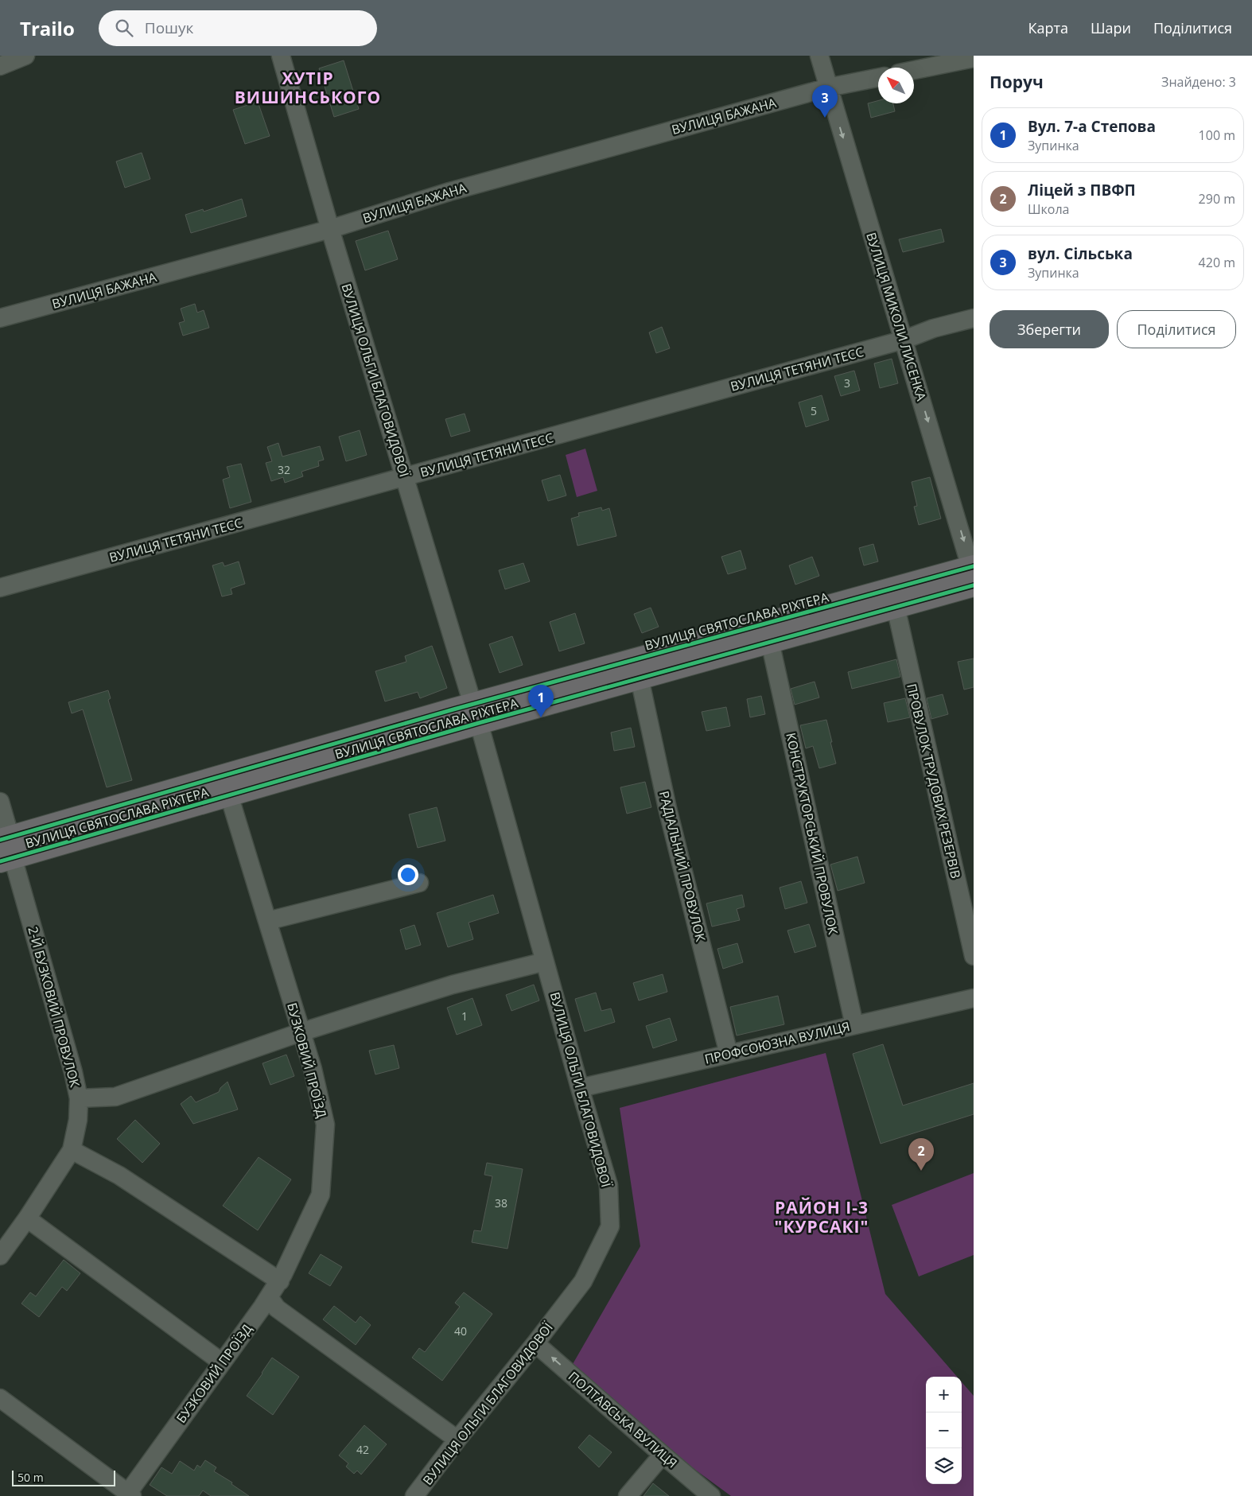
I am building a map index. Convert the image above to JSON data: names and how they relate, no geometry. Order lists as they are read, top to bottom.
{
  "streets": {
    "main road": ["ВУЛИЦЯ СВЯТОСЛАВА РІХТЕРА"],
    "street": [
      "ВУЛИЦЯ БАЖАНА",
      "ВУЛИЦЯ МИКОЛИ ЛИСЕНКА",
      "ВУЛИЦЯ ТЕТЯНИ ТЕСС",
      "ВУЛИЦЯ ОЛЬГИ БЛАГОВИДОВОЇ",
      "ПРОВУЛОК ТРУДОВИХ РЕЗЕРВІВ",
      "КОНСТРУКТОРСЬКИЙ ПРОВУЛОК",
      "РАДІАЛЬНИЙ ПРОВУЛОК",
      "2-Й БУЗКОВИЙ ПРОВУЛОК",
      "ПРОФСОЮЗНА ВУЛИЦЯ",
      "БУЗКОВИЙ ПРОЇЗД",
      "ПОЛТАВСЬКА ВУЛИЦЯ"
    ]
  },
  "crossings": [
    ["ВУЛИЦЯ БАЖАНА", "ВУЛИЦЯ МИКОЛИ ЛИСЕНКА"],
    ["ВУЛИЦЯ БАЖАНА", "ВУЛИЦЯ ОЛЬГИ БЛАГОВИДОВОЇ"],
    ["ВУЛИЦЯ МИКОЛИ ЛИСЕНКА", "ВУЛИЦЯ ТЕТЯНИ ТЕСС"],
    ["ВУЛИЦЯ МИКОЛИ ЛИСЕНКА", "ВУЛИЦЯ СВЯТОСЛАВА РІХТЕРА"],
    ["ВУЛИЦЯ ТЕТЯНИ ТЕСС", "ВУЛИЦЯ ОЛЬГИ БЛАГОВИДОВОЇ"],
    ["ВУЛИЦЯ ОЛЬГИ БЛАГОВИДОВОЇ", "ВУЛИЦЯ СВЯТОСЛАВА РІХТЕРА"],
    ["ВУЛИЦЯ ОЛЬГИ БЛАГОВИДОВОЇ", "ПРОФСОЮЗНА ВУЛИЦЯ"],
    ["ВУЛИЦЯ ОЛЬГИ БЛАГОВИДОВОЇ", "ПОЛТАВСЬКА ВУЛИЦЯ"],
    ["ВУЛИЦЯ СВЯТОСЛАВА РІХТЕРА", "ПРОВУЛОК ТРУДОВИХ РЕЗЕРВІВ"],
    ["ВУЛИЦЯ СВЯТОСЛАВА РІХТЕРА", "КОНСТРУКТОРСЬКИЙ ПРОВУЛОК"],
    ["ВУЛИЦЯ СВЯТОСЛАВА РІХТЕРА", "РАДІАЛЬНИЙ ПРОВУЛОК"],
    ["ВУЛИЦЯ СВЯТОСЛАВА РІХТЕРА", "2-Й БУЗКОВИЙ ПРОВУЛОК"],
    ["ВУЛИЦЯ СВЯТОСЛАВА РІХТЕРА", "БУЗКОВИЙ ПРОЇЗД"],
    ["КОНСТРУКТОРСЬКИЙ ПРОВУЛОК", "ПРОФСОЮЗНА ВУЛИЦЯ"],
    ["РАДІАЛЬНИЙ ПРОВУЛОК", "ПРОФСОЮЗНА ВУЛИЦЯ"]
  ],
  "one_way": ["ВУЛИЦЯ МИКОЛИ ЛИСЕНКА", "ПОЛТАВСЬКА ВУЛИЦЯ"],
  "districts": ["ХУТІР ВИШИНСЬКОГО", "РАЙОН І-3 \"КУРСАКІ\""],
  "house_numbers": [
    "3",
    "5",
    "32",
    "1",
    "38",
    "40",
    "42"
  ],
  "scale_bar": "50 m",
  "north": "top left",
  "page": {
    "header": "Trailo",
    "search": "Пошук",
    "nav": ["Карта", "Шари", "Поділитися"],
    "heading": ["Поруч", "Знайдено: 3"],
    "pins": ["3", "1", "2"],
    "list": [
      {
        "mark": "1",
        "name": "Вул. 7-а Степова",
        "note": "Зупинка",
        "value": "100 m"
      },
      {
        "mark": "2",
        "name": "Ліцей з ПВФП",
        "note": "Школа",
        "value": "290 m"
      },
      {
        "mark": "3",
        "name": "вул. Сiльська",
        "note": "Зупинка",
        "value": "420 m"
      }
    ],
    "buttons": ["Зберегти", "Поділитися"],
    "map_buttons": ["+", "−"],
    "scale": "50 m"
  }
}
